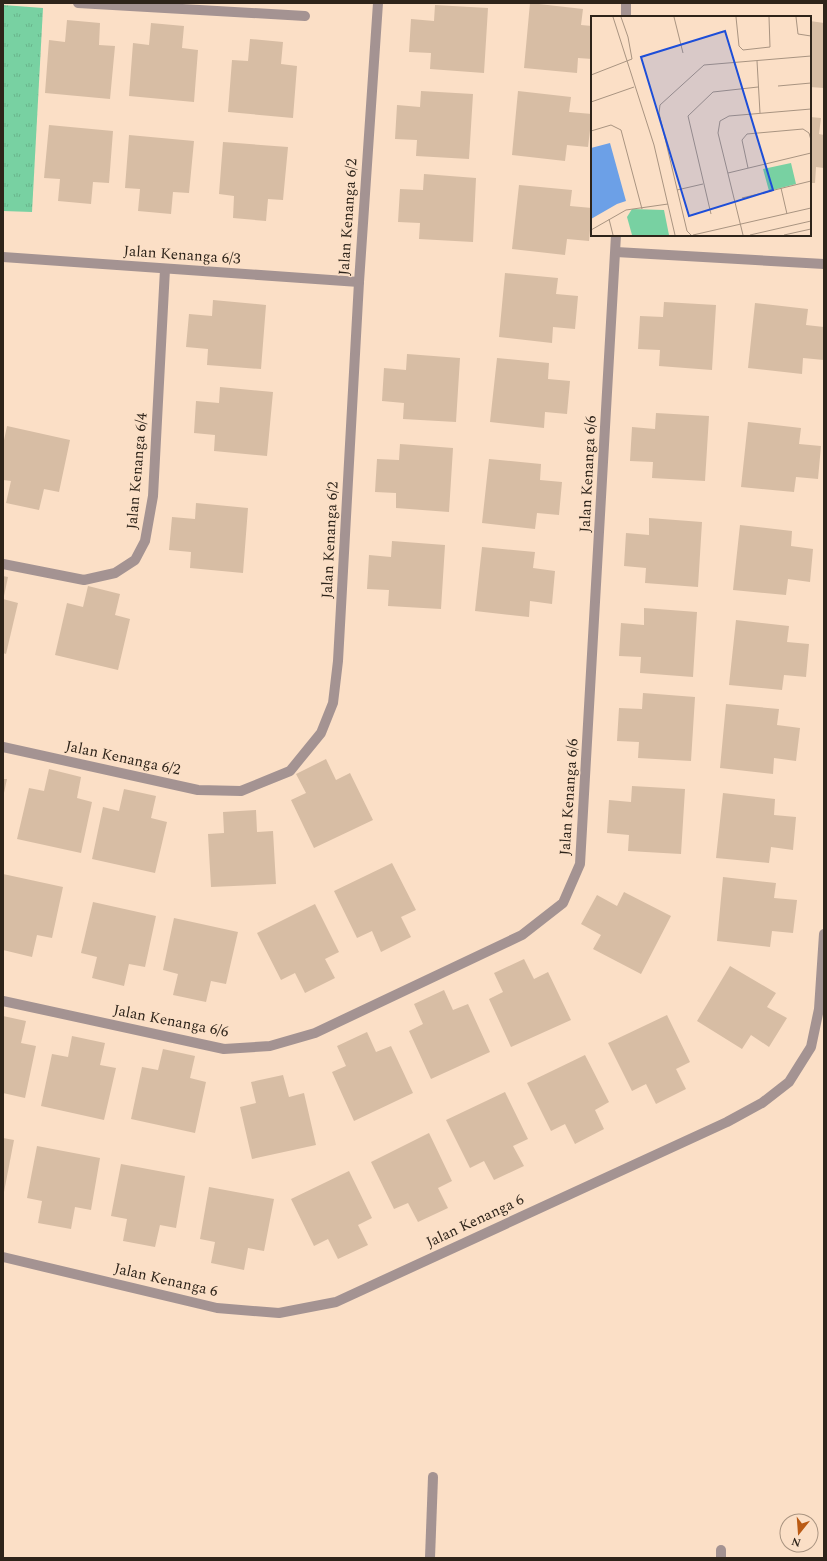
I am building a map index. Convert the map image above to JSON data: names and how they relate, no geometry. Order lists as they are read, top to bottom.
{
  "streets": {
    "street": [
      "Jalan Kenanga 6/2",
      "Jalan Kenanga 6/3",
      "Jalan Kenanga 6/4",
      "Jalan Kenanga 6/6",
      "Jalan Kenanga 6"
    ]
  },
  "crossings": [
    ["Jalan Kenanga 6/2", "Jalan Kenanga 6/3"],
    ["Jalan Kenanga 6/3", "Jalan Kenanga 6/4"]
  ],
  "north": "bottom"
}
